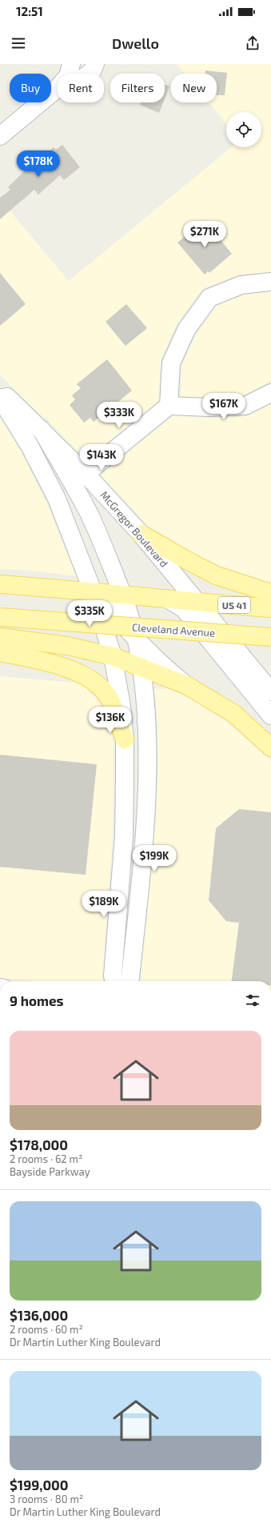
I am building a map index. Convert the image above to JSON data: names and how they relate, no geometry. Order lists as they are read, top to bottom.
{
  "streets": {
    "main road": ["McGregor Boulevard", "US 41", "Cleveland Avenue"]
  },
  "crossings": [
    ["McGregor Boulevard", "US 41"]
  ],
  "page": {
    "status": "12:51",
    "header": "Dwello",
    "chip": [
      "Buy",
      "Rent",
      "Filters",
      "New"
    ],
    "price": [
      "$178K",
      "$271K",
      "$167K",
      "$333K",
      "$143K",
      "$335K",
      "$136K",
      "$199K",
      "$189K"
    ],
    "heading": "9 homes",
    "list": [
      {
        "name": "$178,000",
        "note": "2 rooms · 62 m² · Bayside Parkway"
      },
      {
        "name": "$136,000",
        "note": "2 rooms · 60 m² · Dr Martin Luther King Boulevard"
      },
      {
        "name": "$199,000",
        "note": "3 rooms · 80 m² · Dr Martin Luther King Boulevard"
      }
    ]
  }
}
